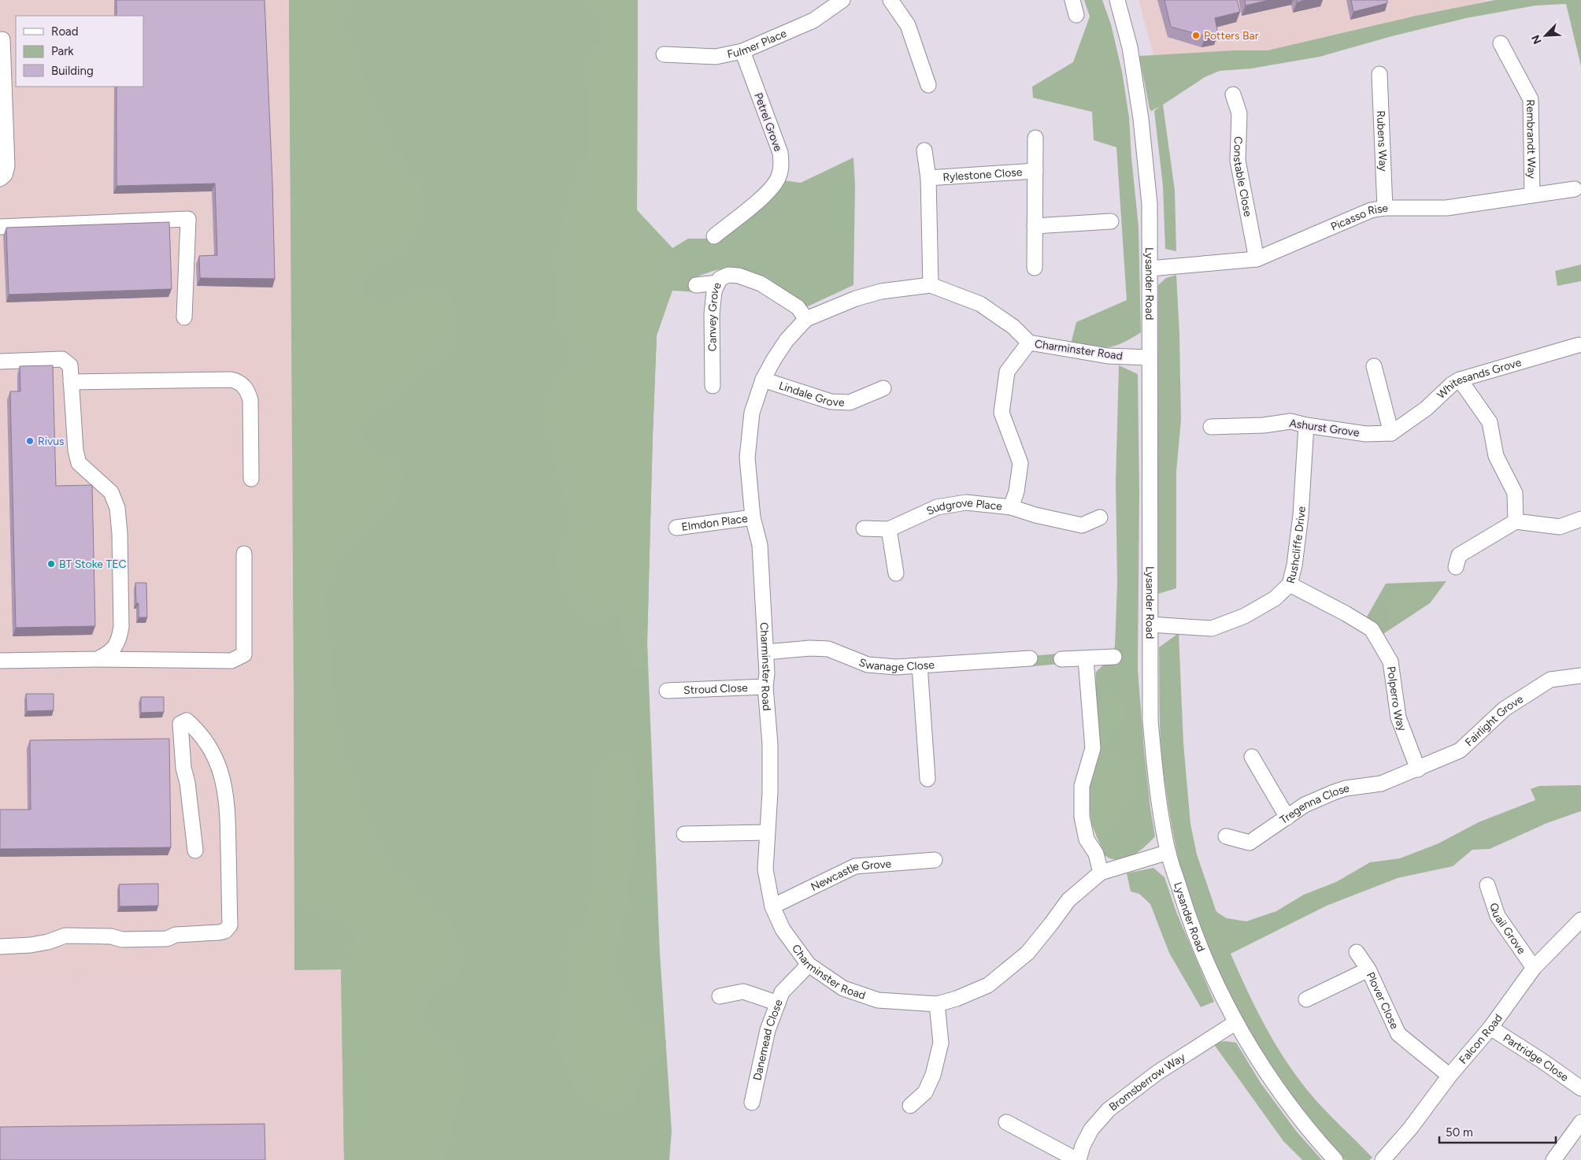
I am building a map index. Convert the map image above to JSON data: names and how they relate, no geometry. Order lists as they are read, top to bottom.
{
  "streets": {
    "street": [
      "Fulmer Place",
      "Petrel Grove",
      "Rembrandt Way",
      "Rubens Way",
      "Rylestone Close",
      "Constable Close",
      "Picasso Rise",
      "Lysander Road",
      "Canvey Grove",
      "Charminster Road",
      "Whitesands Grove",
      "Lindale Grove",
      "Ashurst Grove",
      "Sudgrove Place",
      "Elmdon Place",
      "Rushcliffe Drive",
      "Swanage Close",
      "Stroud Close",
      "Polperro Way",
      "Fairlight Grove",
      "Tregenna Close",
      "Newcastle Grove",
      "Quail Grove",
      "Plover Close",
      "Falcon Road",
      "Danemead Close",
      "Partridge Close",
      "Bromsberrow Way"
    ]
  },
  "crossings": [
    ["Fulmer Place", "Petrel Grove"],
    ["Rembrandt Way", "Picasso Rise"],
    ["Rubens Way", "Picasso Rise"],
    ["Rylestone Close", "Charminster Road"],
    ["Constable Close", "Picasso Rise"],
    ["Picasso Rise", "Lysander Road"],
    ["Lysander Road", "Charminster Road"],
    ["Lysander Road", "Rushcliffe Drive"],
    ["Lysander Road", "Bromsberrow Way"],
    ["Canvey Grove", "Charminster Road"],
    ["Charminster Road", "Lindale Grove"],
    ["Charminster Road", "Sudgrove Place"],
    ["Charminster Road", "Elmdon Place"],
    ["Charminster Road", "Swanage Close"],
    ["Charminster Road", "Stroud Close"],
    ["Charminster Road", "Newcastle Grove"],
    ["Charminster Road", "Danemead Close"],
    ["Whitesands Grove", "Ashurst Grove"],
    ["Ashurst Grove", "Rushcliffe Drive"],
    ["Rushcliffe Drive", "Polperro Way"],
    ["Polperro Way", "Fairlight Grove"],
    ["Polperro Way", "Tregenna Close"],
    ["Fairlight Grove", "Tregenna Close"],
    ["Quail Grove", "Falcon Road"],
    ["Plover Close", "Falcon Road"],
    ["Falcon Road", "Partridge Close"]
  ],
  "places": ["Potters Bar", "Rivus", "BT Stoke TEC"],
  "legend": ["Road", "Park", "Building"],
  "scale_bar": "50 m",
  "north": "bottom left"
}
